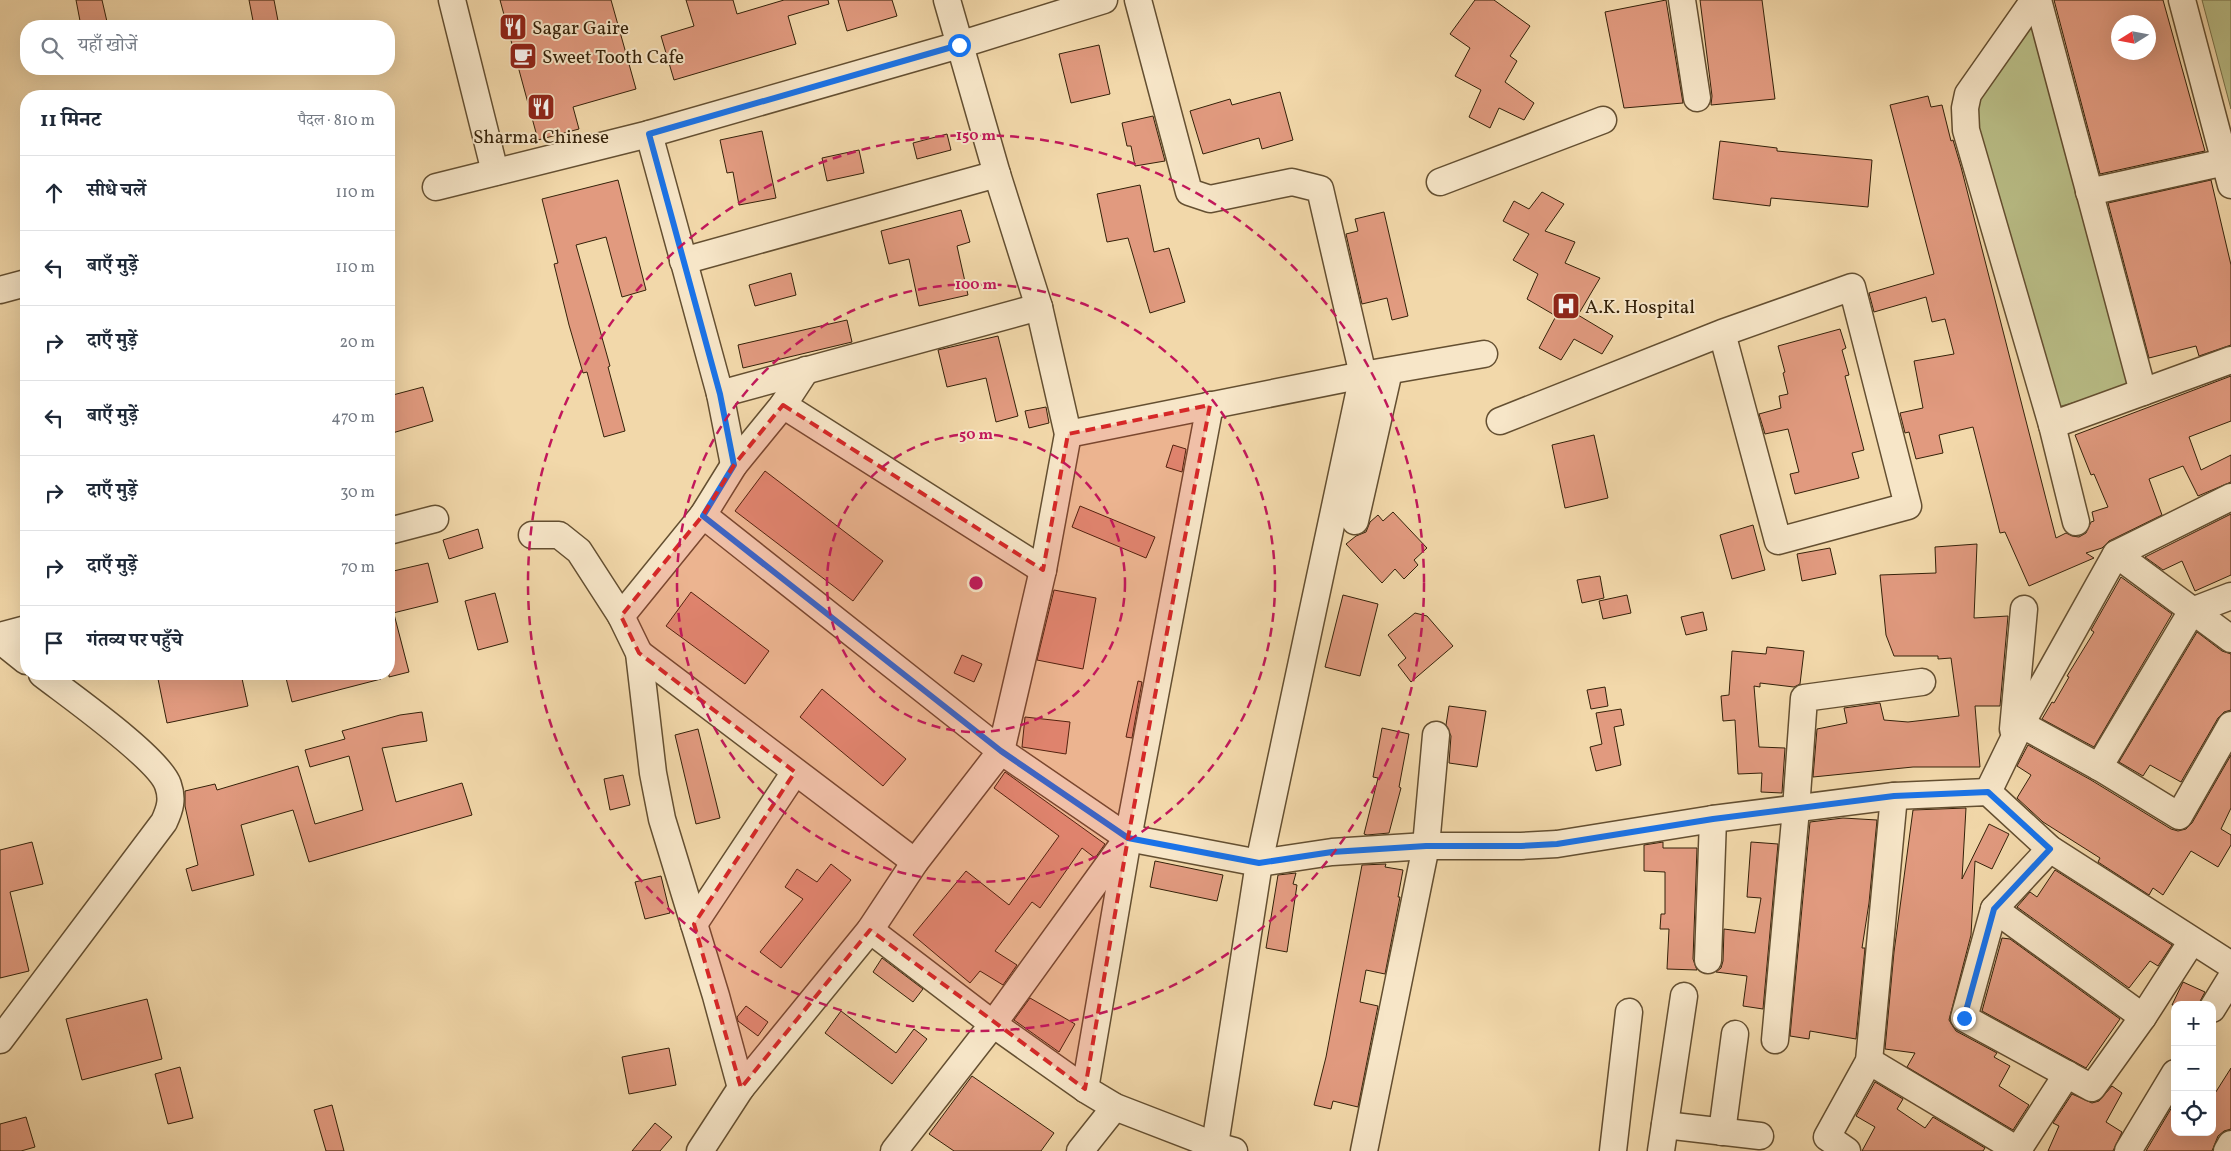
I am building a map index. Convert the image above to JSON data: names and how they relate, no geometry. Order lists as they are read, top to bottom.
{
  "places": {
    "restaurant": ["Sagar Gaire", "Sharma Chinese"],
    "cafe": ["Sweet Tooth Cafe"],
    "hospital": ["A.K. Hospital"]
  },
  "north": "left",
  "page": {
    "search": "यहाँ खोजें",
    "heading": ["11 मिनट", "पैदल · 810 m"],
    "list": [
      ["सीधे चलें", "110 m"],
      ["बाएँ मुड़ें", "110 m"],
      ["दाएँ मुड़ें", "20 m"],
      ["बाएँ मुड़ें", "470 m"],
      ["दाएँ मुड़ें", "30 m"],
      ["दाएँ मुड़ें", "70 m"],
      "गंतव्य पर पहुँचे"
    ],
    "map_buttons": ["+", "−"]
  },
  "rings": ["150 m", "100 m", "50 m"]
}
